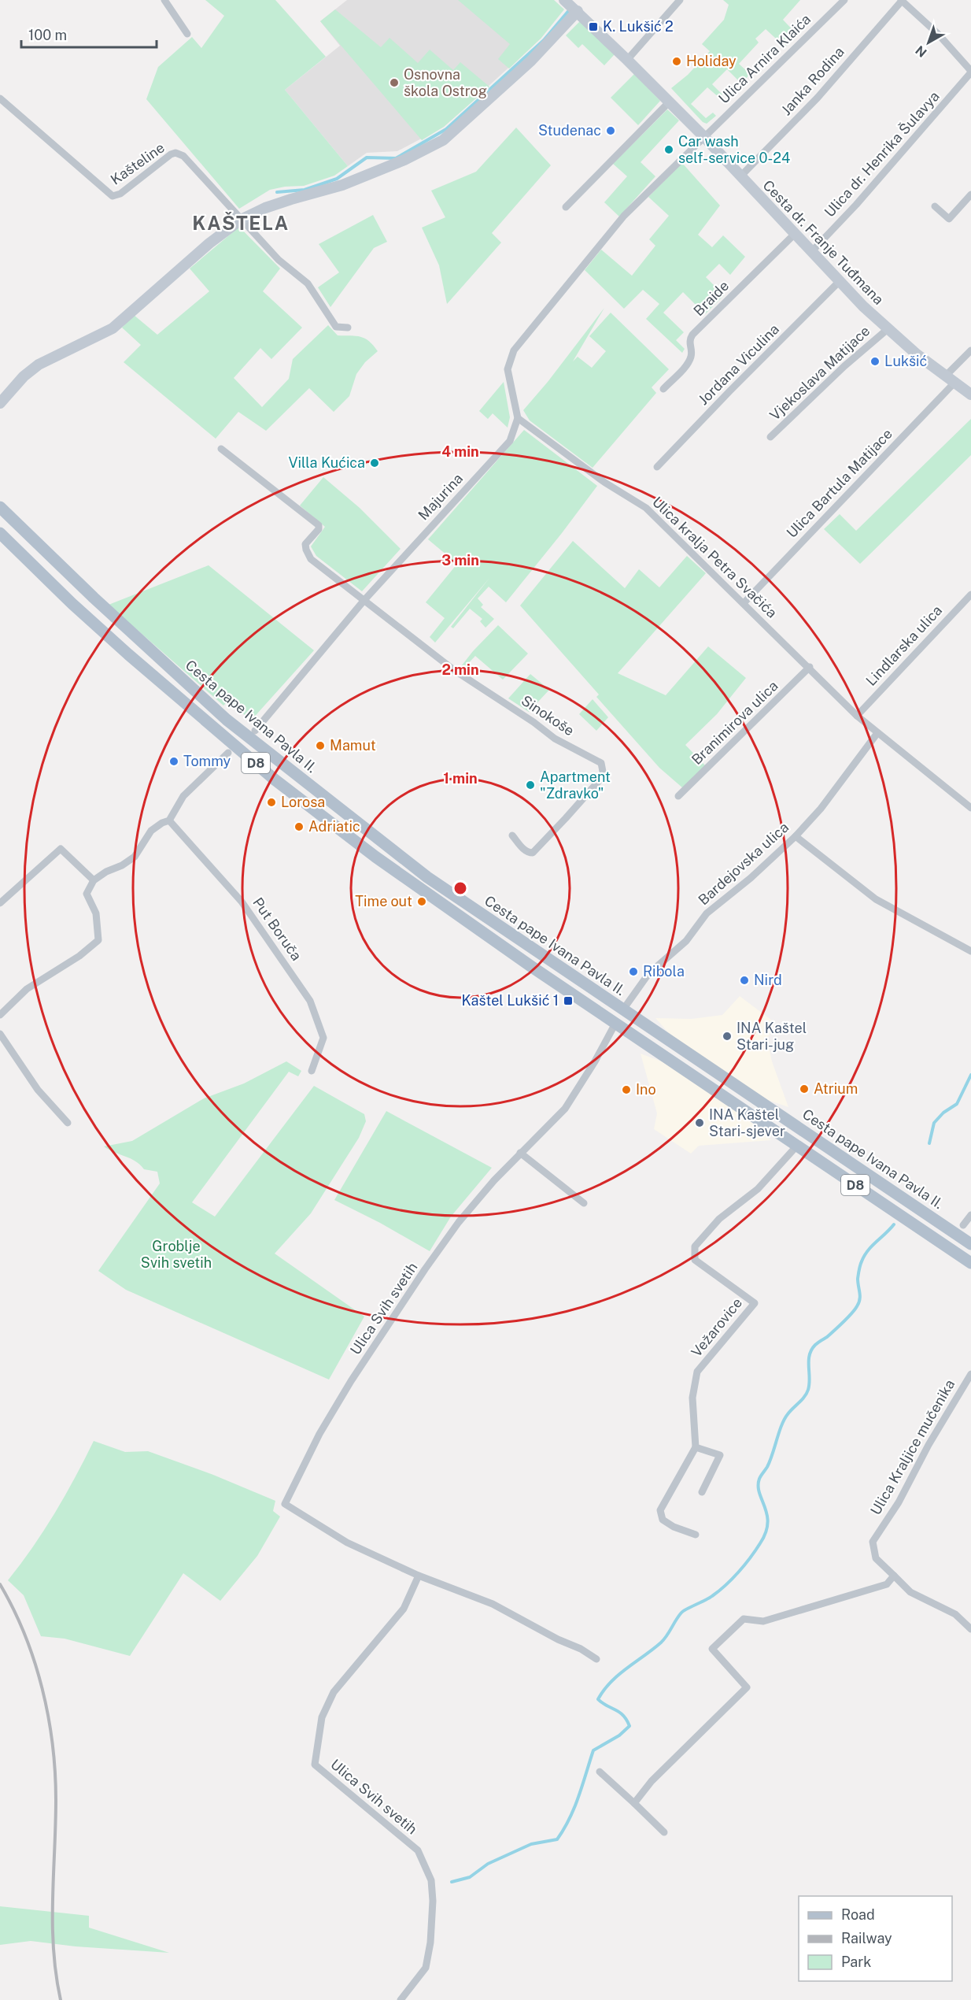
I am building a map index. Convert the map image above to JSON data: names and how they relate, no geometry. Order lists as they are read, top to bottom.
{
  "streets": {
    "main road": ["Cesta pape Ivana Pavla II.", "D8"],
    "street": [
      "Ulica Arnira Klaića",
      "Janka Rodina",
      "Ulica dr. Henrika Šulavya",
      "Kašteline",
      "Cesta dr. Franje Tuđmana",
      "Braide",
      "Jordana Viculina",
      "Vjekoslava Matijace",
      "Ulica Bartula Matijace",
      "Majurina",
      "Ulica kralja Petra Svačića",
      "Lindlarska ulica",
      "Sinokoše",
      "Branimirova ulica",
      "Bardejovska ulica",
      "Put Boruča",
      "Ulica Svih svetih",
      "Vežarovice",
      "Ulica Kraljice mučenika"
    ]
  },
  "crossings": [
    ["Ulica Arnira Klaića", "Cesta dr. Franje Tuđmana"],
    ["Janka Rodina", "Cesta dr. Franje Tuđmana"],
    ["Ulica dr. Henrika Šulavya", "Cesta dr. Franje Tuđmana"],
    ["Cesta dr. Franje Tuđmana", "Braide"],
    ["Cesta dr. Franje Tuđmana", "Jordana Viculina"],
    ["Cesta dr. Franje Tuđmana", "Vjekoslava Matijace"],
    ["Cesta dr. Franje Tuđmana", "Ulica Bartula Matijace"],
    ["Ulica Bartula Matijace", "Ulica kralja Petra Svačića"],
    ["Majurina", "Ulica kralja Petra Svačića"],
    ["Majurina", "Sinokoše"],
    ["Ulica kralja Petra Svačića", "Lindlarska ulica"],
    ["Ulica kralja Petra Svačića", "Branimirova ulica"],
    ["Cesta pape Ivana Pavla II.", "Bardejovska ulica"],
    ["Cesta pape Ivana Pavla II.", "Ulica Svih svetih"],
    ["Cesta pape Ivana Pavla II.", "Vežarovice"]
  ],
  "districts": ["KAŠTELA"],
  "parks": ["Groblje Svih svetih"],
  "places": {
    "transit": ["K. Lukšić 2", "Kaštel Lukšić 1"],
    "other": [
      "Holiday",
      "Osnovna škola Ostrog",
      "Studenac",
      "Car wash self-service 0-24",
      "Lukšić",
      "Villa Kućica",
      "Mamut",
      "Tommy",
      "Apartment \"Zdravko\"",
      "Lorosa",
      "Adriatic",
      "Time out",
      "Ribola",
      "Nird",
      "INA Kaštel Stari-jug",
      "Atrium",
      "Ino",
      "INA Kaštel Stari-sjever"
    ]
  },
  "legend": ["Road", "Railway", "Park"],
  "scale_bar": "100 m",
  "north": "bottom left",
  "rings": [
    "4 min",
    "3 min",
    "2 min",
    "1 min"
  ]
}
